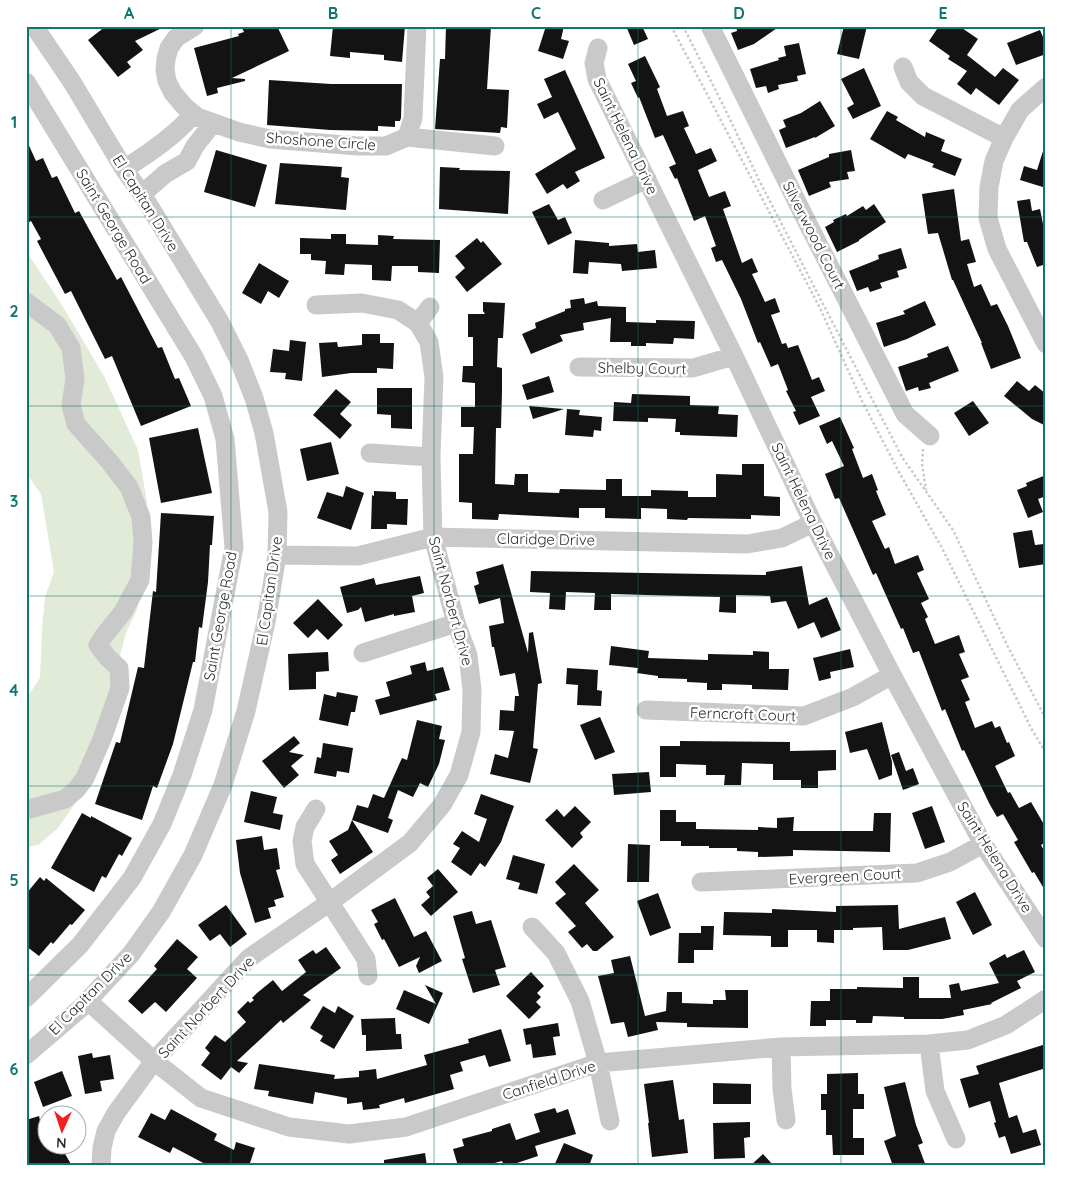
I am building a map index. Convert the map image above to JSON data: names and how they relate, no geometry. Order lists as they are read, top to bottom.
{
  "streets": {
    "street": [
      "Saint Helena Drive",
      "Shoshone Circle",
      "El Capitan Drive",
      "Saint George Road",
      "Silverwood Court",
      "Shelby Court",
      "Claridge Drive",
      "Saint Norbert Drive",
      "Ferncroft Court",
      "Evergreen Court",
      "Canfield Drive"
    ]
  },
  "crossings": [
    ["Saint Helena Drive", "Shelby Court"],
    ["Saint Helena Drive", "Claridge Drive"],
    ["Saint Helena Drive", "Ferncroft Court"],
    ["Saint Helena Drive", "Evergreen Court"],
    ["El Capitan Drive", "Claridge Drive"],
    ["El Capitan Drive", "Canfield Drive"],
    ["Claridge Drive", "Saint Norbert Drive"],
    ["Saint Norbert Drive", "Canfield Drive"]
  ],
  "north": "bottom",
  "grid": {
    "columns": [
      "A",
      "B",
      "C",
      "D",
      "E"
    ],
    "rows": [
      "1",
      "2",
      "3",
      "4",
      "5",
      "6"
    ]
  }
}
